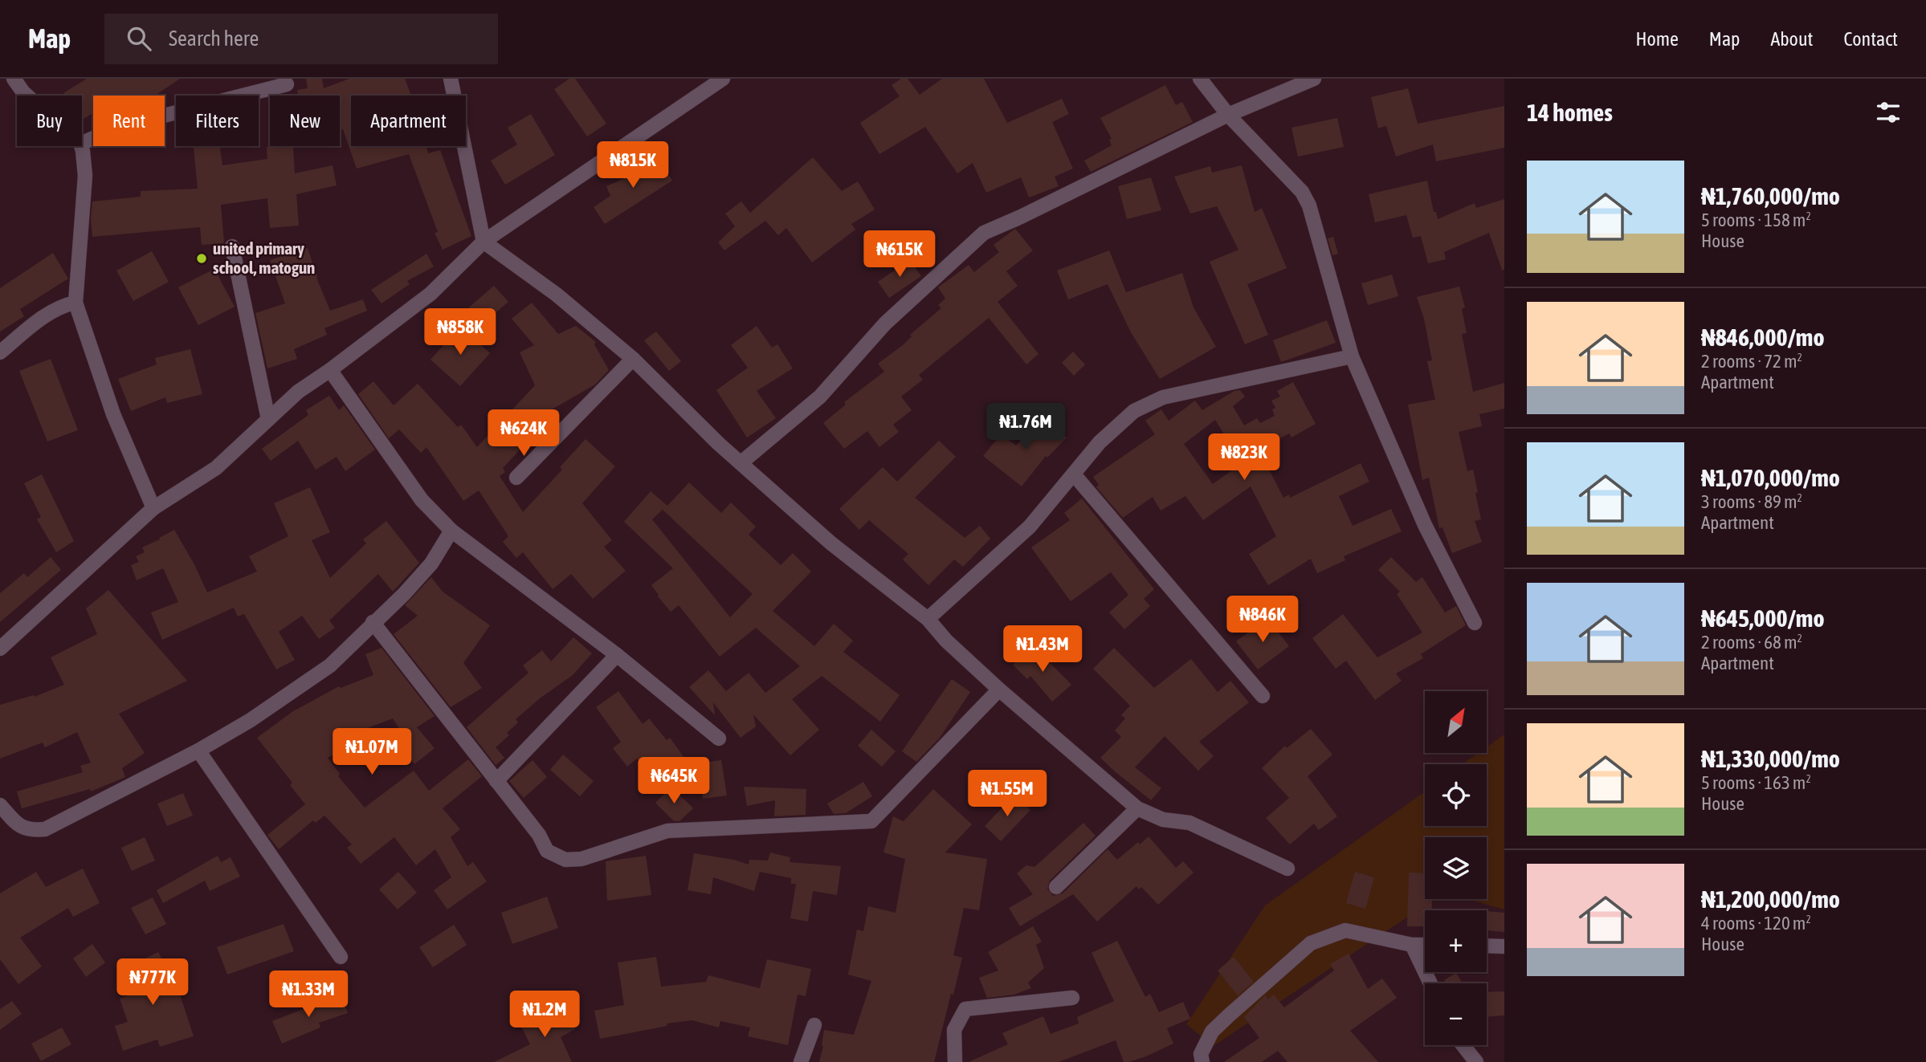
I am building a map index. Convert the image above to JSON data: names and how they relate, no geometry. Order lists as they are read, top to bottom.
{
  "places": ["united primary school, matogun"],
  "north": "top right",
  "page": {
    "header": "Map",
    "search": "Search here",
    "nav": [
      "Home",
      "Map",
      "About",
      "Contact"
    ],
    "heading": "14 homes",
    "chip": [
      "Buy",
      "Rent",
      "Filters",
      "New",
      "Apartment"
    ],
    "price": [
      "₦815K",
      "₦615K",
      "₦858K",
      "₦1.76M",
      "₦624K",
      "₦823K",
      "₦846K",
      "₦1.43M",
      "₦1.07M",
      "₦645K",
      "₦1.55M",
      "₦777K",
      "₦1.33M",
      "₦1.2M"
    ],
    "list": [
      {
        "name": "₦1,760,000/mo",
        "note": "5 rooms · 158 m² · House"
      },
      {
        "name": "₦846,000/mo",
        "note": "2 rooms · 72 m² · Apartment"
      },
      {
        "name": "₦1,070,000/mo",
        "note": "3 rooms · 89 m² · Apartment"
      },
      {
        "name": "₦645,000/mo",
        "note": "2 rooms · 68 m² · Apartment"
      },
      {
        "name": "₦1,330,000/mo",
        "note": "5 rooms · 163 m² · House"
      },
      {
        "name": "₦1,200,000/mo",
        "note": "4 rooms · 120 m² · House"
      }
    ],
    "map_buttons": ["+", "−"]
  }
}
